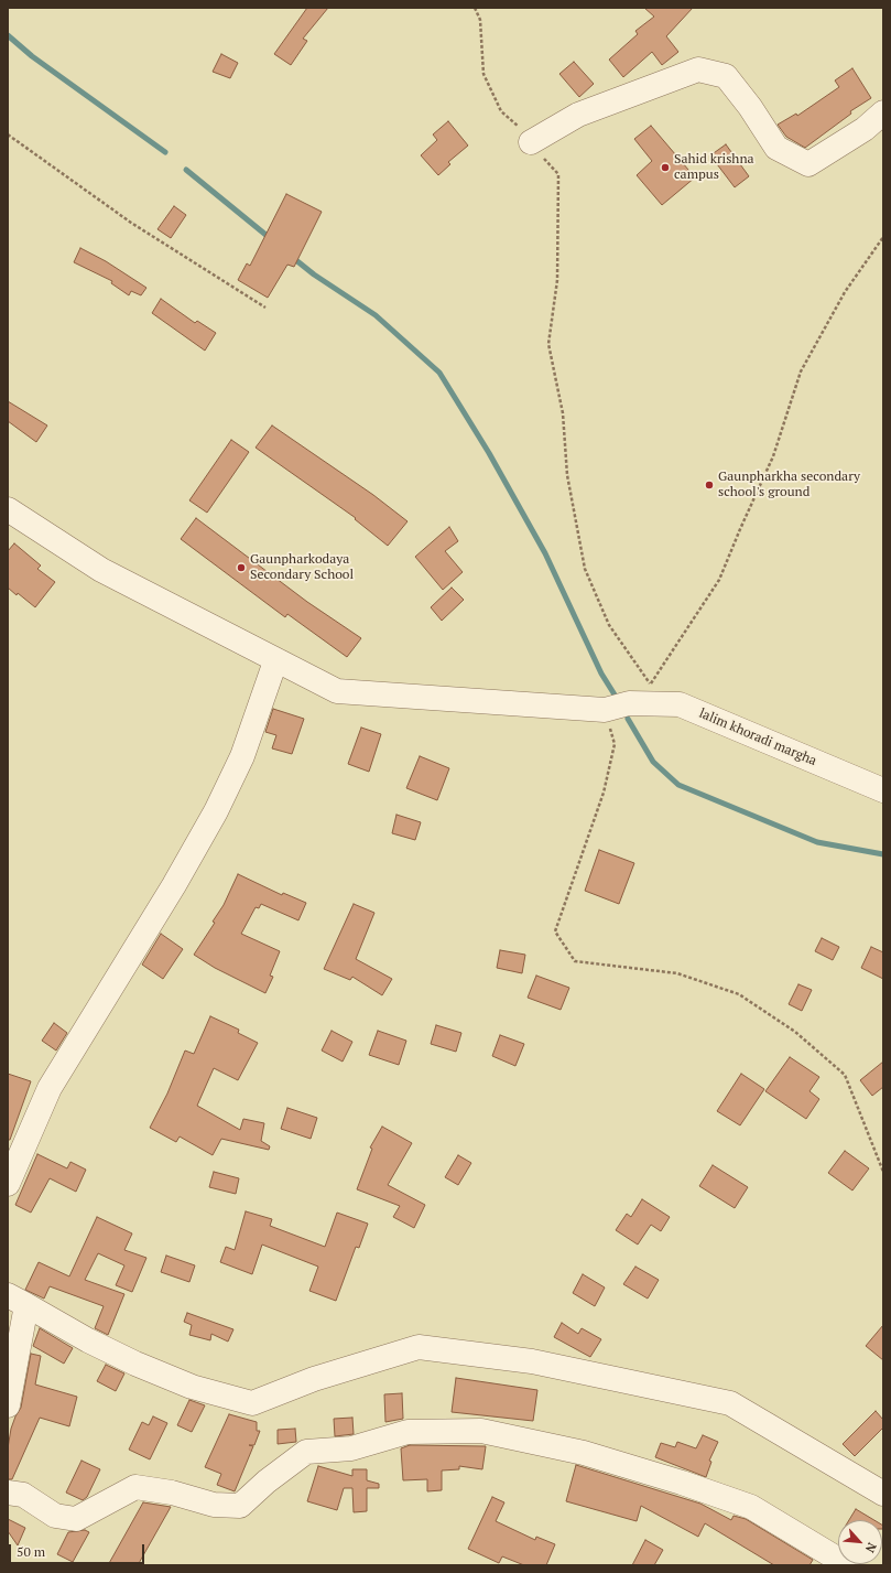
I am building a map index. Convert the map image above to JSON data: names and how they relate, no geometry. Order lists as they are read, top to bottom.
{
  "streets": {
    "street": ["lalim khoradi margha"]
  },
  "places": ["Sahid krishna campus", "Gaunpharkha secondary school's ground", "Gaunpharkodaya Secondary School"],
  "scale_bar": "50 m",
  "north": "bottom right"
}
